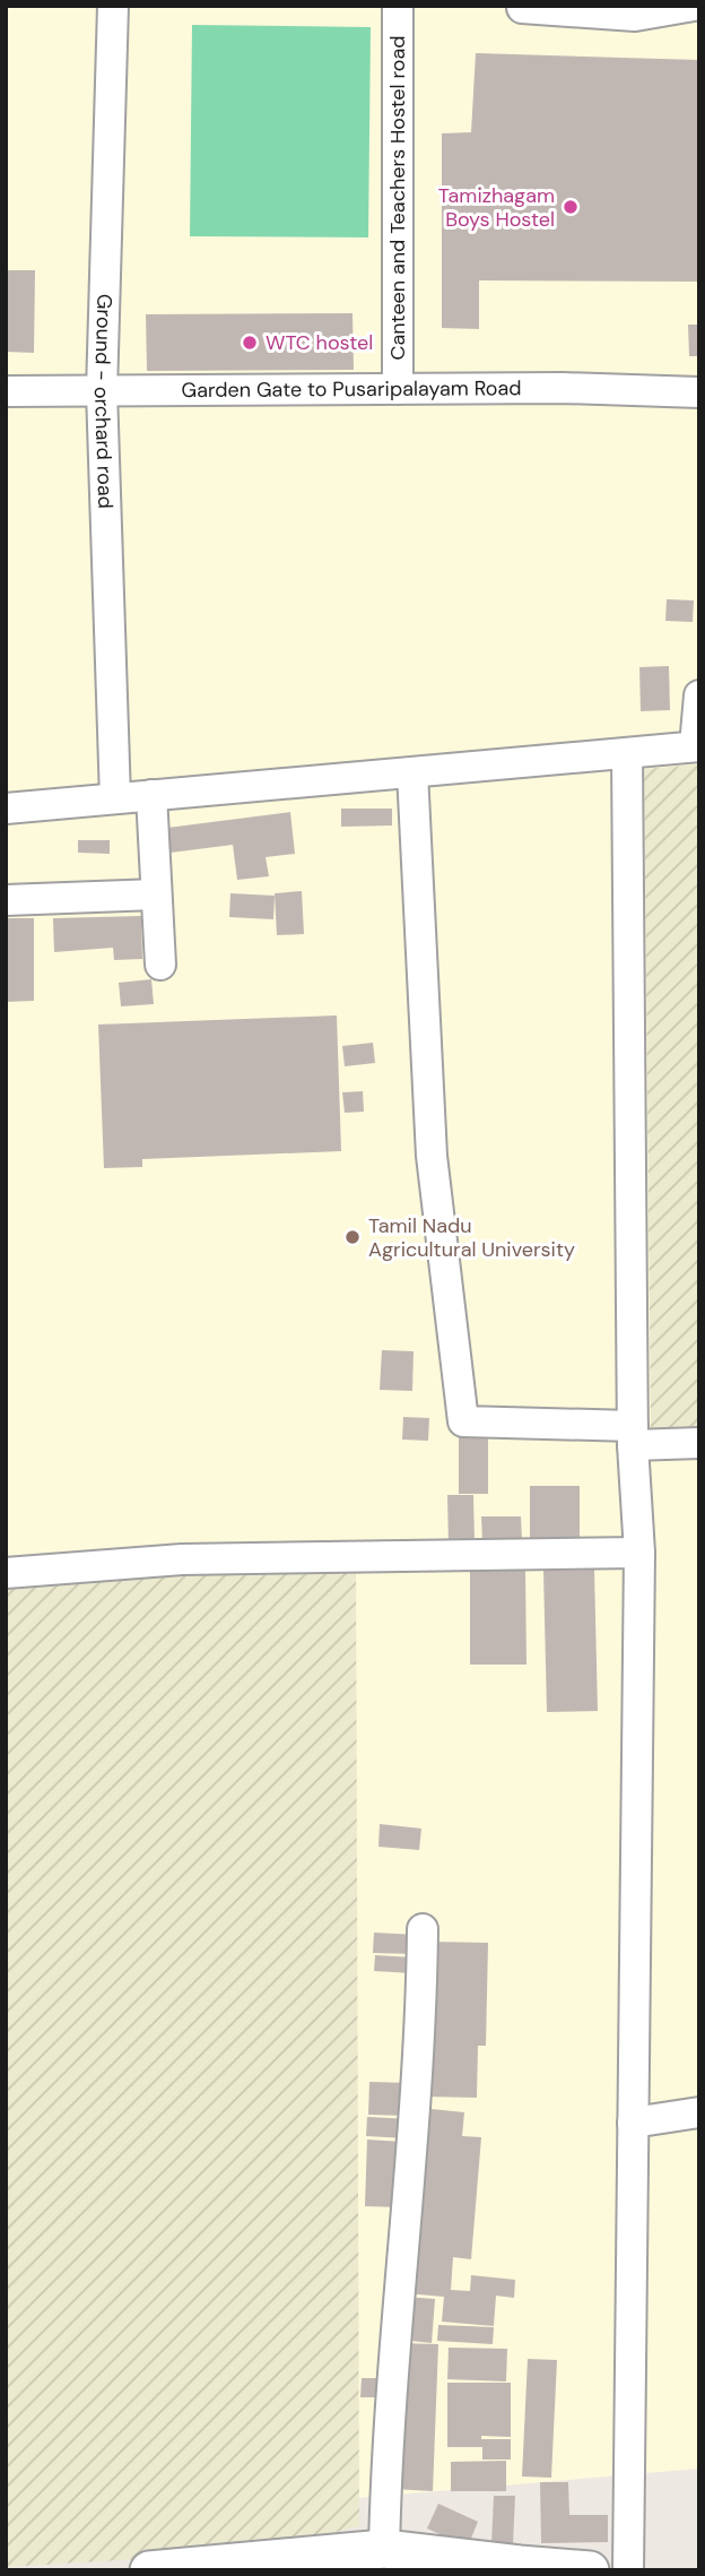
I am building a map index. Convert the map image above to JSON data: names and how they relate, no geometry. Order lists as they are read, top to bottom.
{
  "streets": {
    "street": ["Canteen and Teachers Hostel road", "Garden Gate to Pusaripalayam Road", "Ground - orchard road"]
  },
  "crossings": [
    ["Canteen and Teachers Hostel road", "Garden Gate to Pusaripalayam Road"],
    ["Garden Gate to Pusaripalayam Road", "Ground - orchard road"]
  ],
  "places": ["Tamizhagam Boys Hostel", "WTC hostel", "Tamil Nadu Agricultural University"]
}
